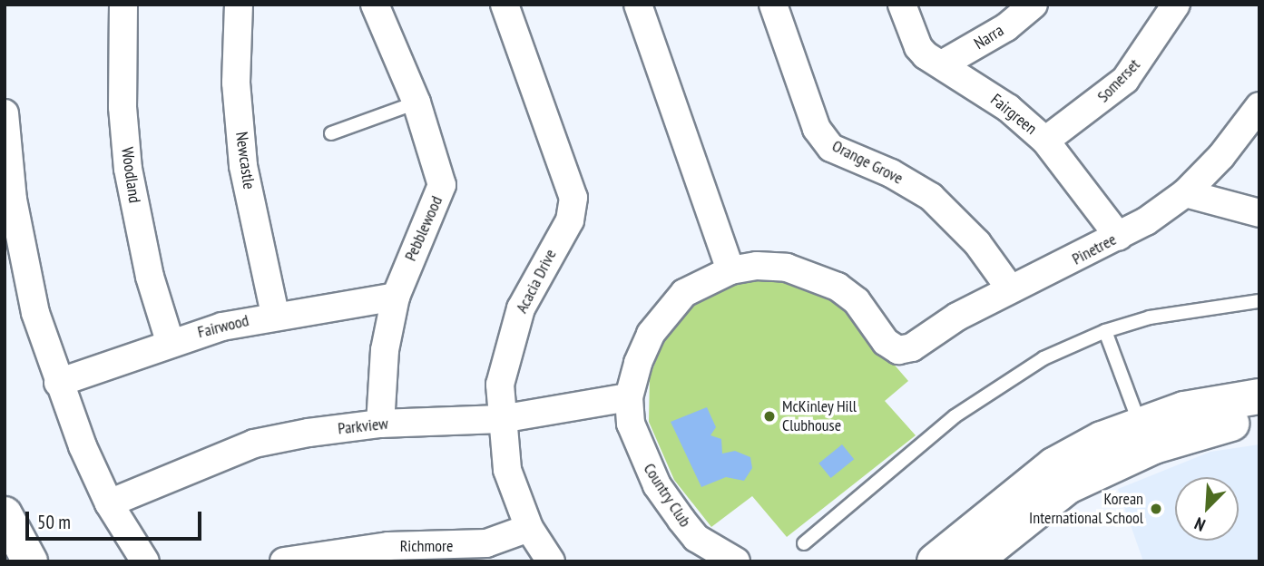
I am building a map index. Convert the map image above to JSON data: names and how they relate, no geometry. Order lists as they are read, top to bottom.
{
  "streets": {
    "street": [
      "Narra",
      "Somerset",
      "Fairgreen",
      "Newcastle",
      "Orange Grove",
      "Woodland",
      "Pebblewood",
      "Pinetree",
      "Acacia Drive",
      "Fairwood",
      "Parkview",
      "Country Club",
      "Richmore"
    ]
  },
  "crossings": [
    ["Narra", "Fairgreen"],
    ["Somerset", "Fairgreen"],
    ["Fairgreen", "Pinetree"],
    ["Newcastle", "Fairwood"],
    ["Orange Grove", "Pinetree"],
    ["Woodland", "Fairwood"],
    ["Pebblewood", "Fairwood"],
    ["Pebblewood", "Parkview"],
    ["Pinetree", "Country Club"],
    ["Acacia Drive", "Parkview"],
    ["Acacia Drive", "Richmore"],
    ["Parkview", "Country Club"]
  ],
  "places": ["McKinley Hill Clubhouse", "Korean International School"],
  "scale_bar": "50 m",
  "north": "bottom left"
}
